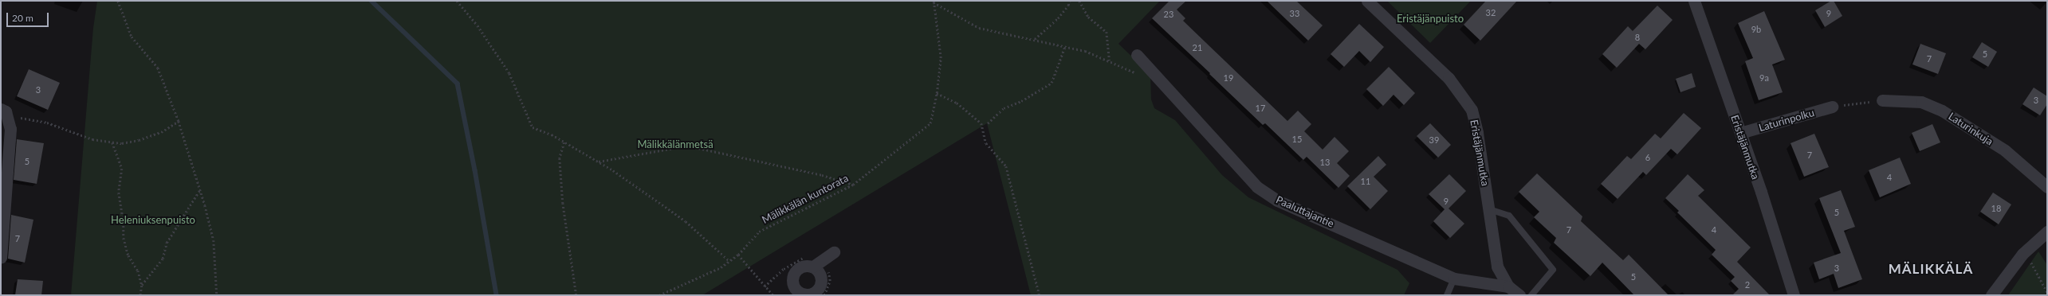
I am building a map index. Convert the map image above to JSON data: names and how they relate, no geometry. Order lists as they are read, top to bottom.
{
  "streets": {
    "street": [
      "Laturinpolku",
      "Laturinkuja",
      "Eristäjänmutka",
      "Paaluttajantie"
    ],
    "path": ["Mälikkälän kuntorata"]
  },
  "crossings": [
    ["Laturinpolku", "Eristäjänmutka"],
    ["Eristäjänmutka", "Paaluttajantie"]
  ],
  "districts": ["MÄLIKKÄLÄ"],
  "parks": ["Eristäjänpuisto", "Mälikkälänmetsä", "Heleniuksenpuisto"],
  "house_numbers": [
    "32",
    "33",
    "9",
    "23",
    "9b",
    "8",
    "21",
    "5",
    "7",
    "19",
    "9a",
    "3",
    "3",
    "17",
    "15",
    "39",
    "7",
    "6",
    "5",
    "13",
    "4",
    "11",
    "9",
    "18",
    "5",
    "7",
    "4",
    "7",
    "3",
    "5",
    "2"
  ],
  "scale_bar": "20 m"
}
